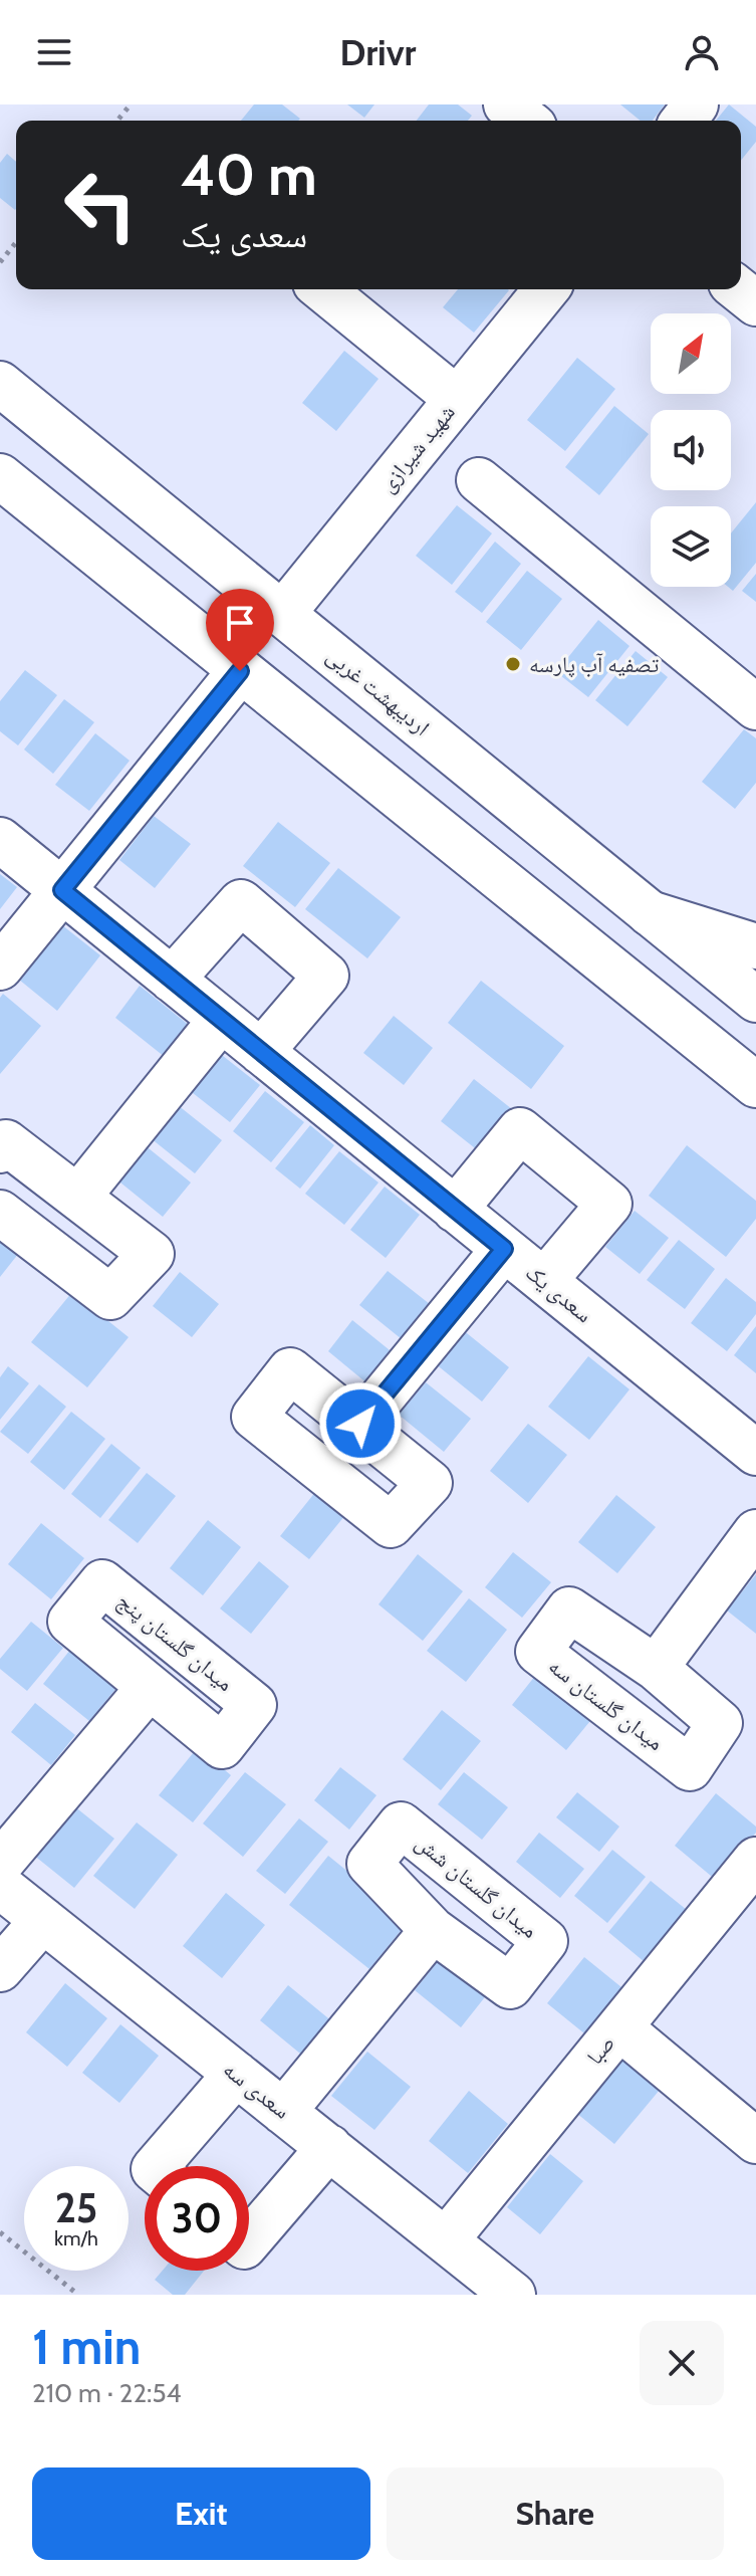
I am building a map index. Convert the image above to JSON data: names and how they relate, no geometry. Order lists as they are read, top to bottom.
{
  "streets": {
    "street": [
      "شهید شیرازی",
      "اردیبهشت غربی",
      "سعدی یک",
      "صبا",
      "سعدی سه"
    ]
  },
  "crossings": [
    ["شهید شیرازی", "اردیبهشت غربی"],
    ["صبا", "سعدی سه"]
  ],
  "places": ["تصفیه آب پارسه"],
  "north": "top right",
  "page": {
    "header": "Drivr",
    "turn": ["40 m", "سعدی یک"],
    "speed": "25 km/h",
    "limit": "30",
    "heading": ["1 min", "210 m · 22:54"],
    "buttons": ["Exit", "Share"]
  }
}
